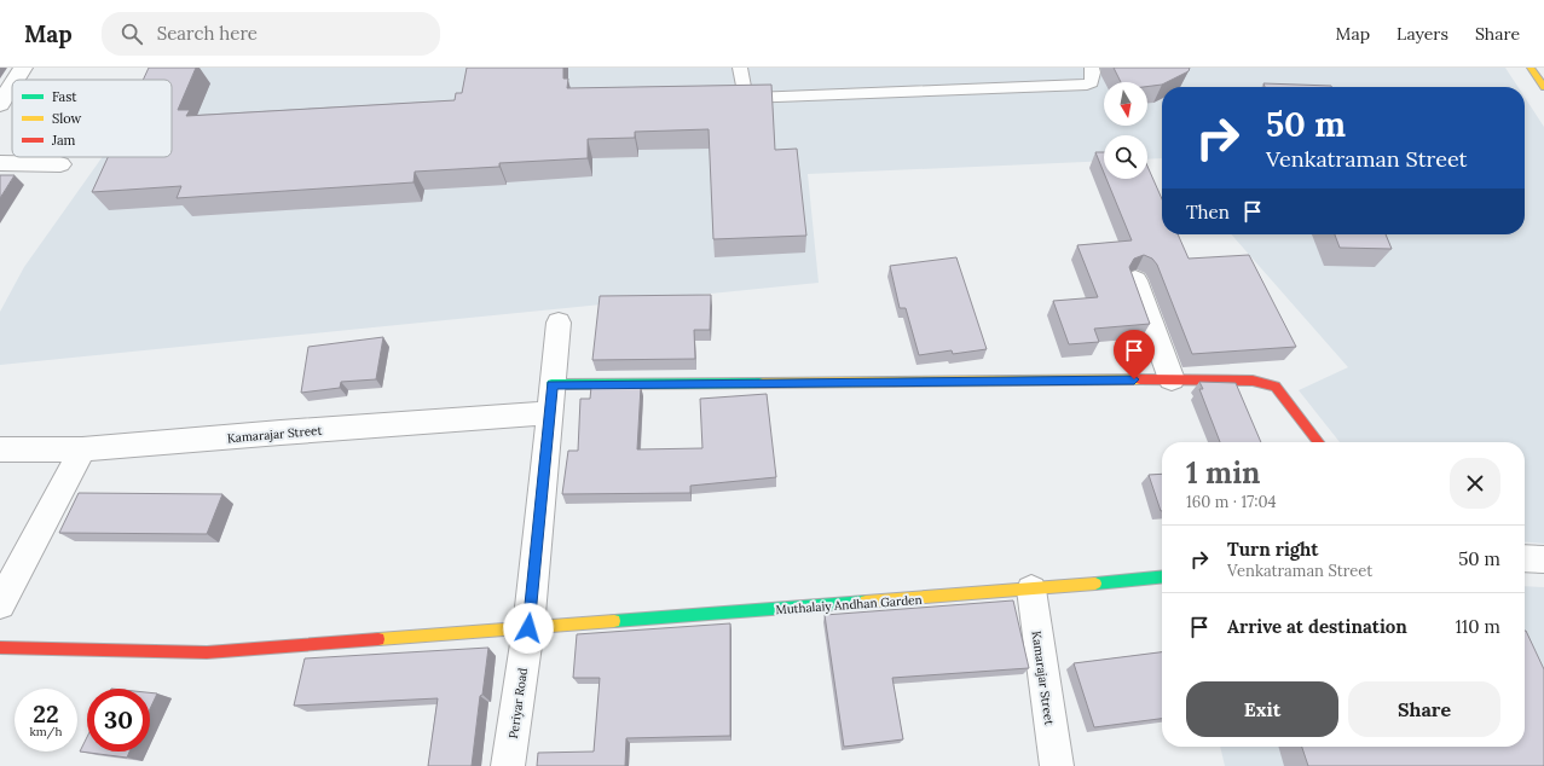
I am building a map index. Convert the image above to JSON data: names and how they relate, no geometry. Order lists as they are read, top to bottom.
{
  "streets": {
    "street": ["Kamarajar Street", "Muthalaiy Andhan Garden", "Periyar Road"]
  },
  "crossings": [
    ["Kamarajar Street", "Muthalaiy Andhan Garden"],
    ["Kamarajar Street", "Periyar Road"],
    ["Muthalaiy Andhan Garden", "Periyar Road"]
  ],
  "legend": ["Fast", "Slow", "Jam"],
  "north": "bottom",
  "page": {
    "header": "Map",
    "search": "Search here",
    "nav": ["Map", "Layers", "Share"],
    "turn": ["50 m", "Venkatraman Street"],
    "then": "Then",
    "heading": ["1 min", "160 m · 17:04"],
    "list": [
      {
        "name": "Turn right",
        "note": "Venkatraman Street",
        "value": "50 m"
      },
      {
        "name": "Arrive at destination",
        "value": "110 m"
      }
    ],
    "buttons": ["Exit", "Share"],
    "speed": "22 km/h",
    "limit": "30"
  }
}
